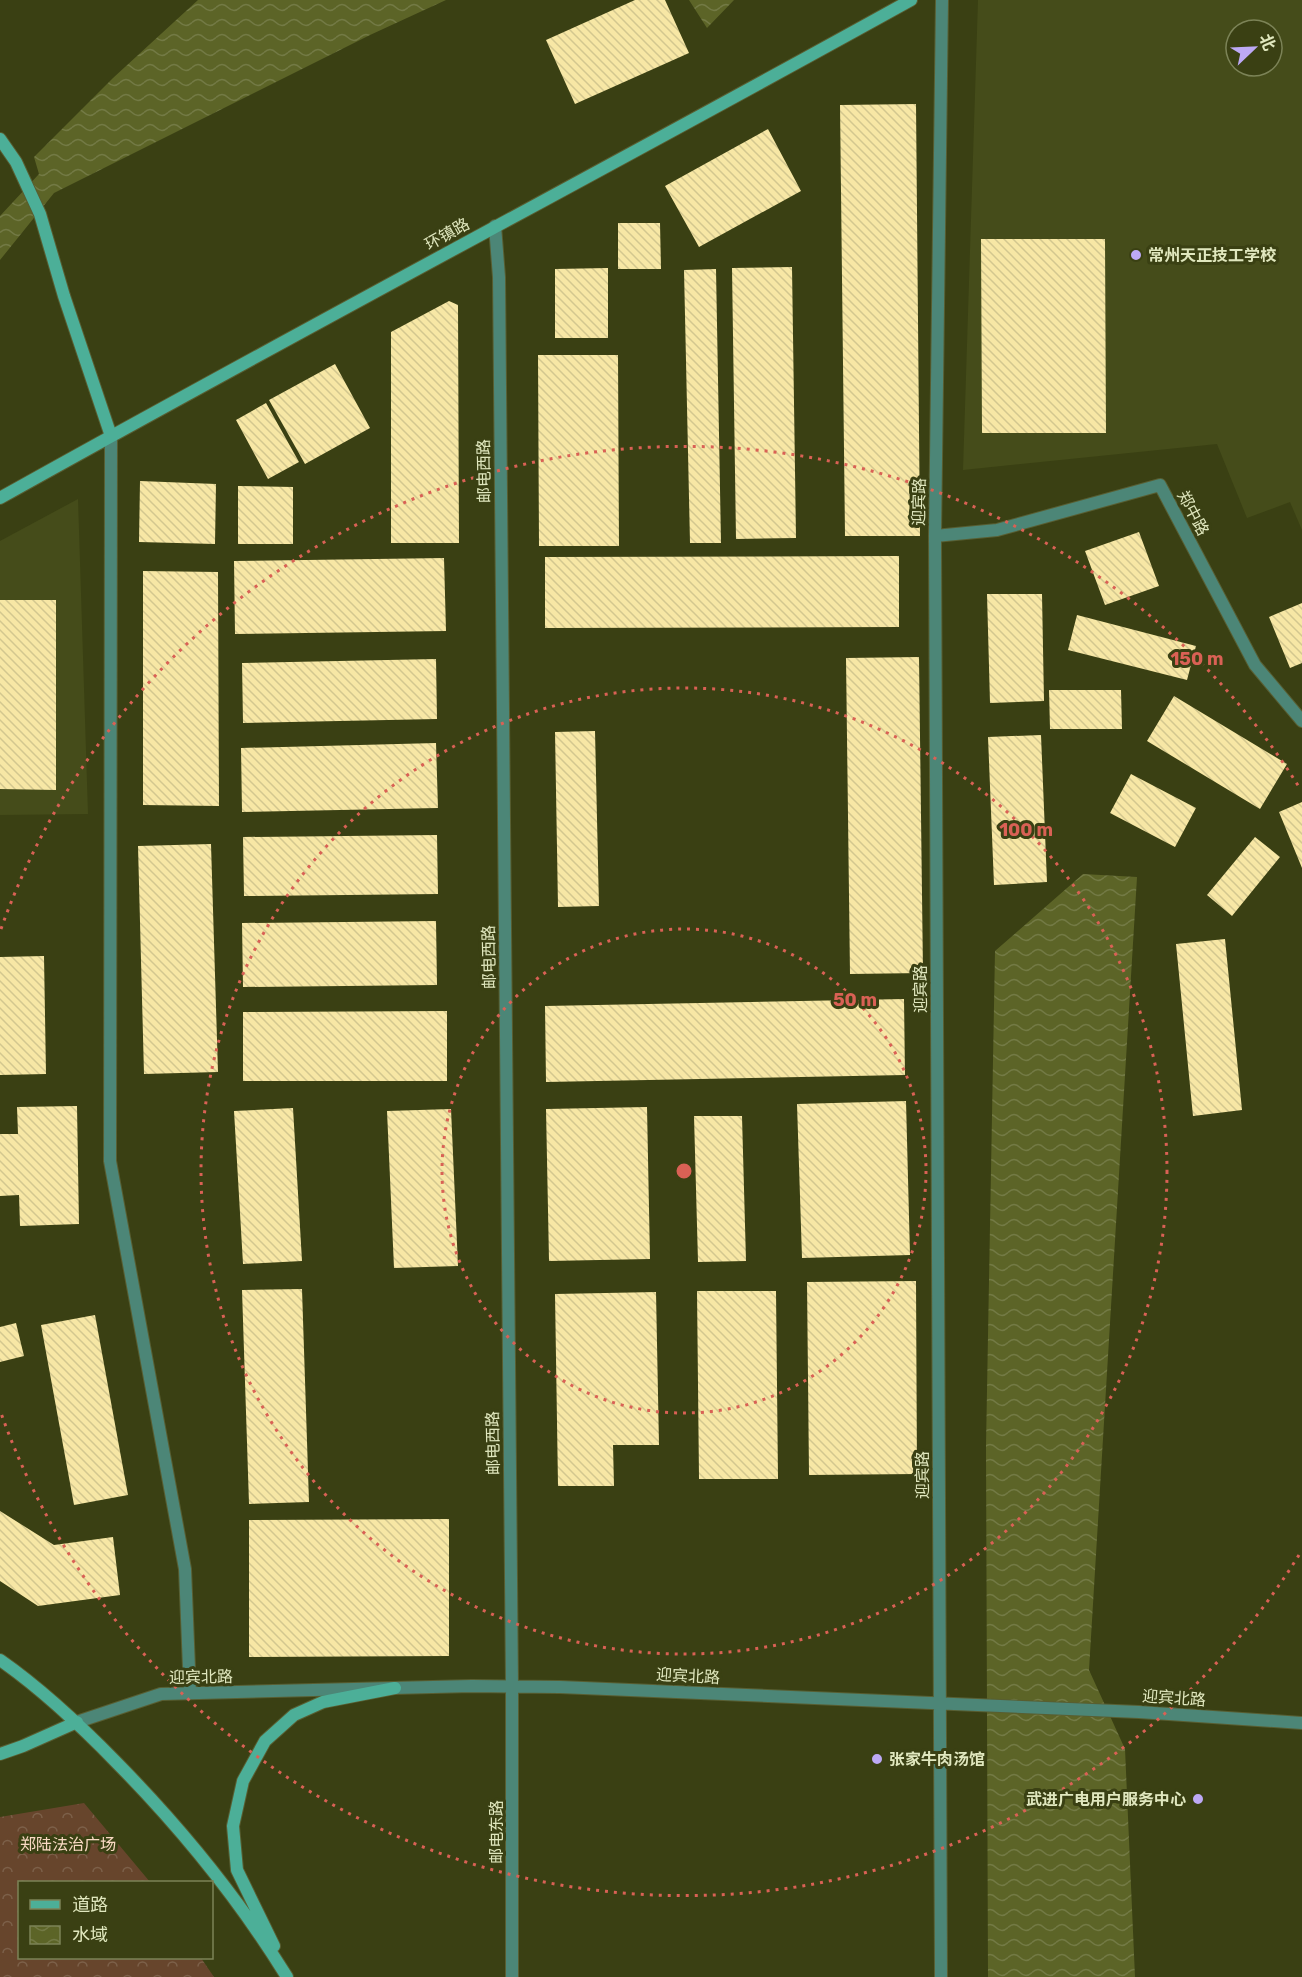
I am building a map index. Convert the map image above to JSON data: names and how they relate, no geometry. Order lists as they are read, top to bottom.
{
  "streets": {
    "street": [
      "环镇路",
      "邮电西路",
      "迎宾路",
      "郑中路",
      "迎宾北路",
      "邮电东路"
    ]
  },
  "crossings": [
    ["环镇路", "邮电西路"],
    ["邮电西路", "迎宾北路"],
    ["邮电西路", "邮电东路"],
    ["迎宾路", "郑中路"],
    ["迎宾路", "迎宾北路"],
    ["迎宾北路", "邮电东路"]
  ],
  "parks": ["郑陆法治广场"],
  "places": ["常州天正技工学校", "张家牛肉汤馆", "武进广电用户服务中心"],
  "legend": ["道路", "水域"],
  "north": "top right",
  "rings": ["150 m", "100 m", "50 m"]
}
